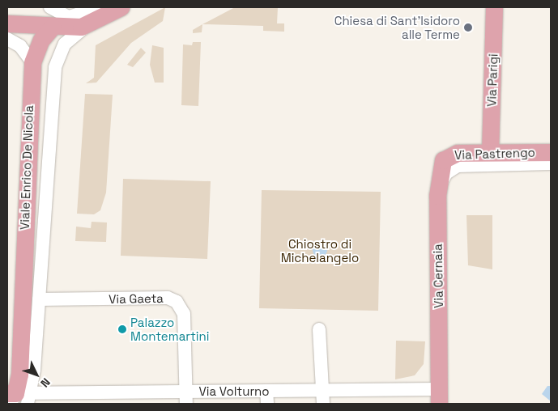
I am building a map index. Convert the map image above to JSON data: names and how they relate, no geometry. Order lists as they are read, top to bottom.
{
  "streets": {
    "main road": [
      "Via Parigi",
      "Via Pastrengo",
      "Viale Enrico De Nicola",
      "Via Cernaia"
    ],
    "street": ["Via Gaeta", "Via Volturno"]
  },
  "crossings": [
    ["Via Parigi", "Via Pastrengo"],
    ["Via Pastrengo", "Via Cernaia"],
    ["Viale Enrico De Nicola", "Via Gaeta"],
    ["Viale Enrico De Nicola", "Via Volturno"],
    ["Via Cernaia", "Via Volturno"],
    ["Via Gaeta", "Via Volturno"]
  ],
  "parks": ["Chiostro di Michelangelo"],
  "places": ["Chiesa di Sant'Isidoro alle Terme", "Palazzo Montemartini"],
  "north": "bottom right"
}
